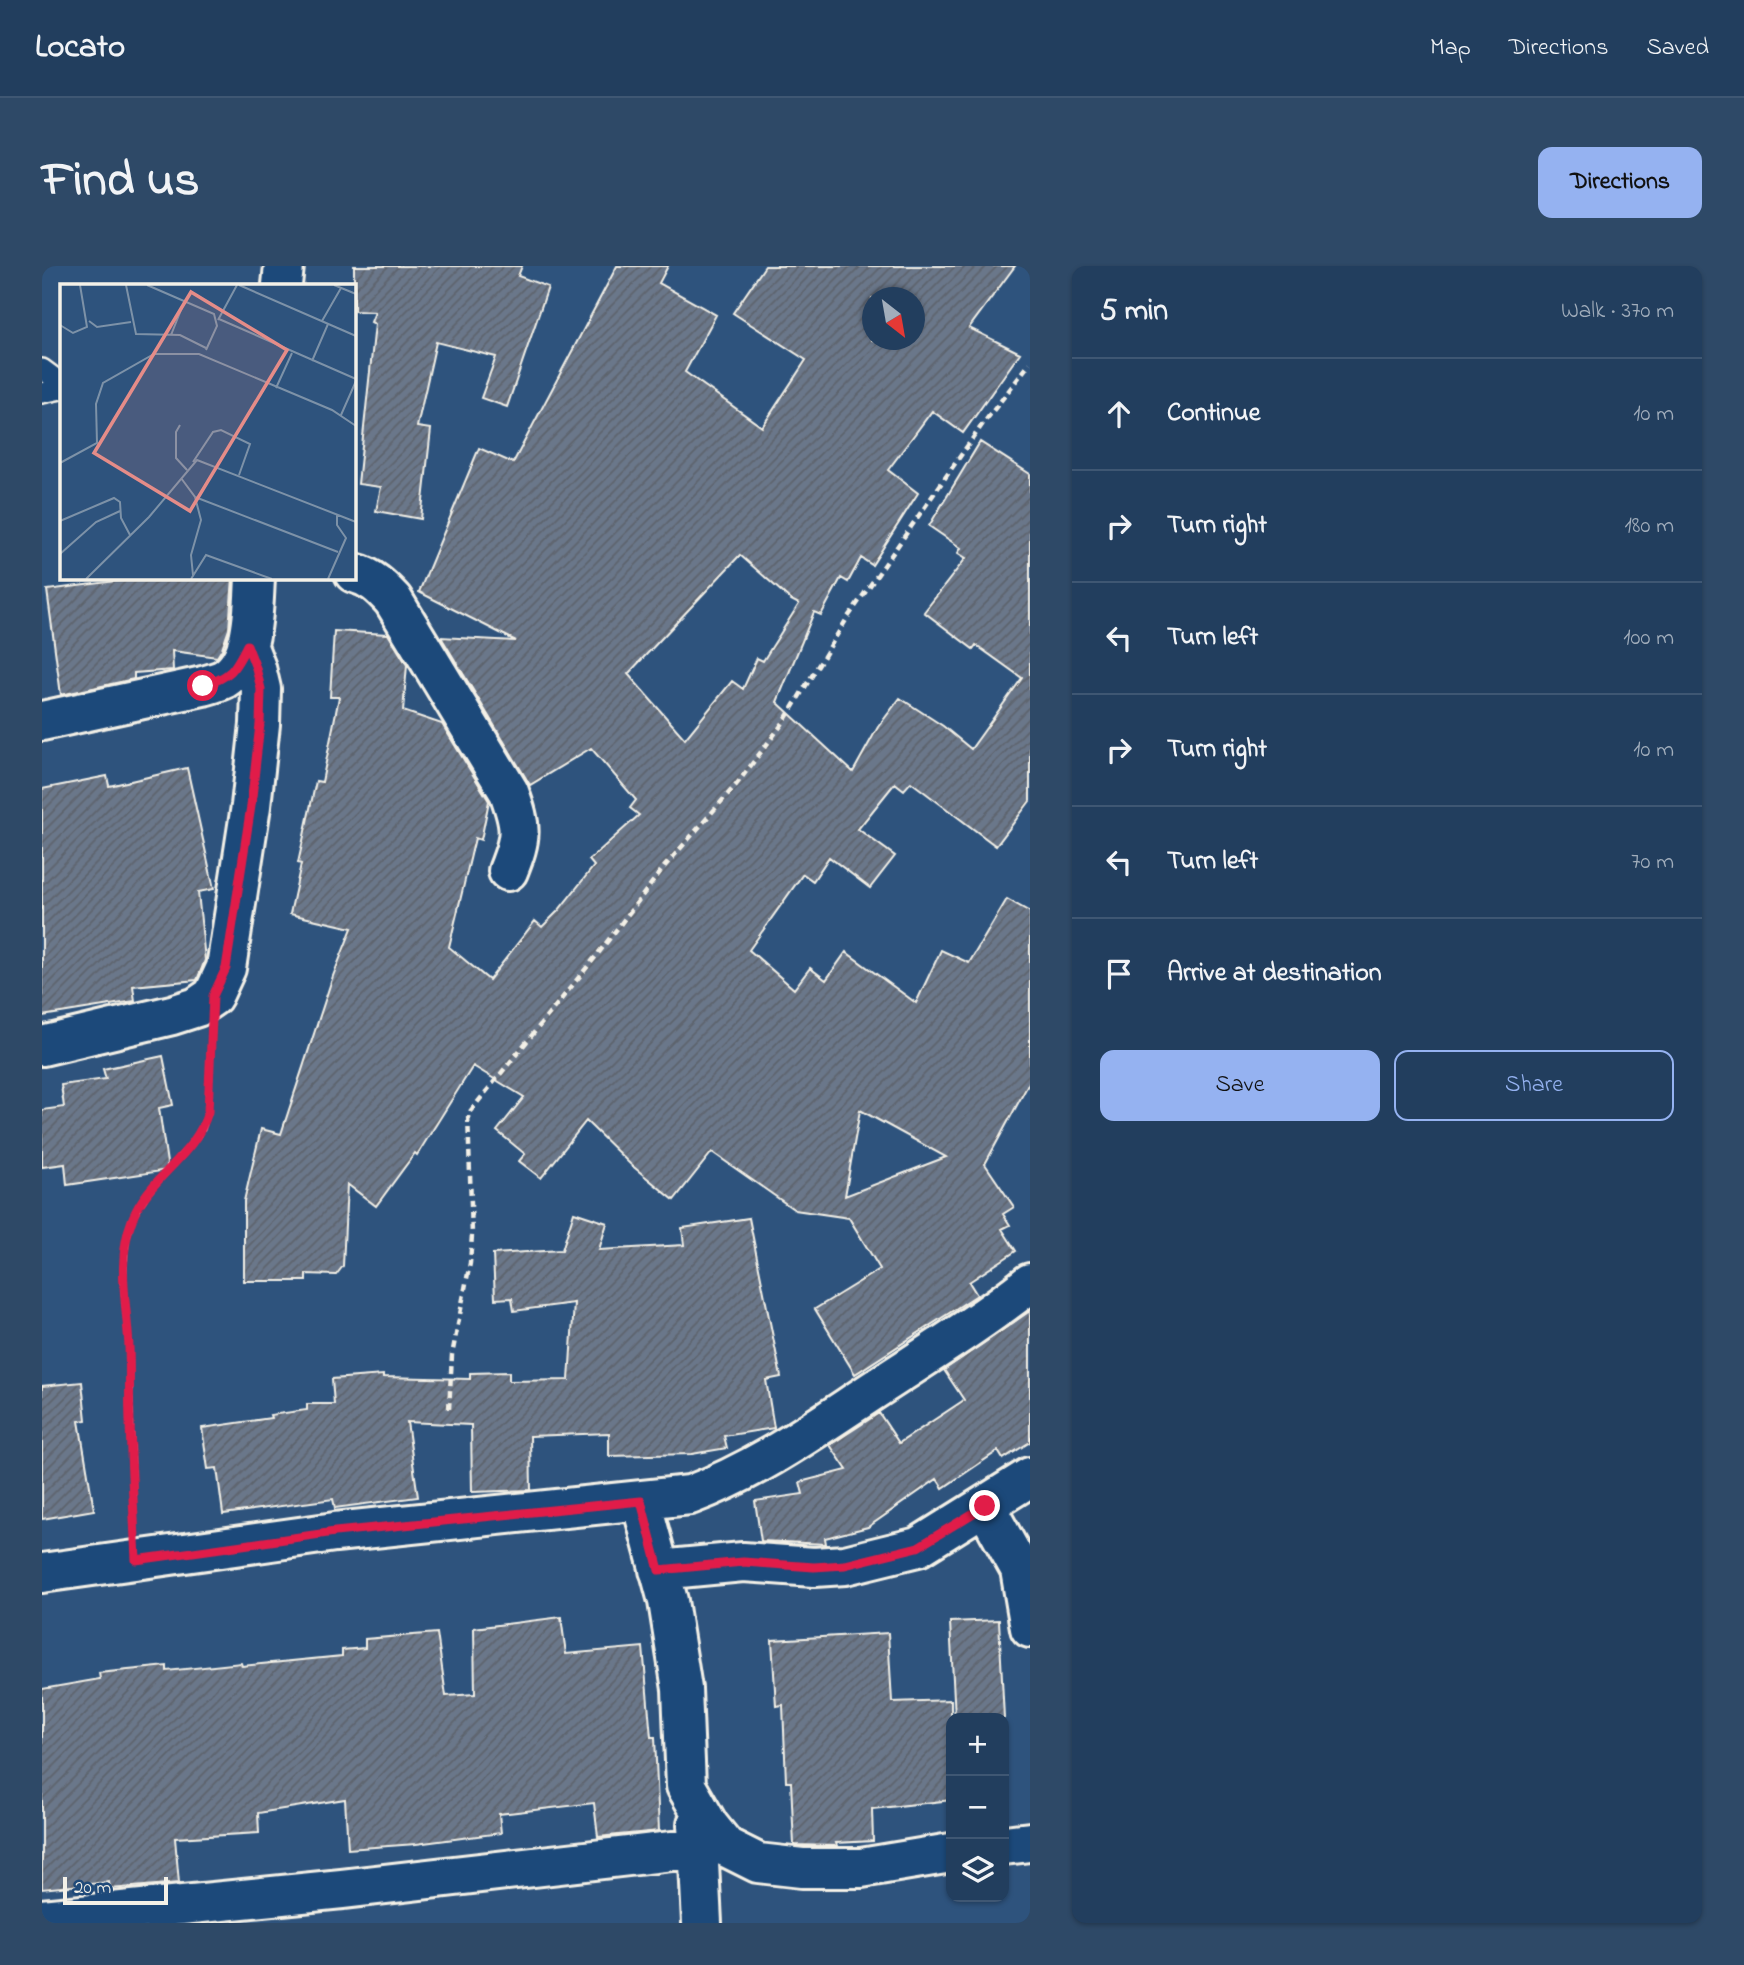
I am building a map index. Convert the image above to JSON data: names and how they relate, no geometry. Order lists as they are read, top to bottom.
{
  "scale_bar": "20 m",
  "north": "bottom right",
  "page": {
    "header": "Locato",
    "nav": ["Map", "Directions", "Saved"],
    "title": "Find us",
    "buttons": [
      "Directions",
      ["Save", "Share"]
    ],
    "heading": ["5 min", "Walk · 370 m"],
    "list": [
      ["Continue", "10 m"],
      ["Turn right", "180 m"],
      ["Turn left", "100 m"],
      ["Turn right", "10 m"],
      ["Turn left", "70 m"],
      "Arrive at destination"
    ],
    "map_buttons": ["+", "−"],
    "scale": "20 m"
  }
}
